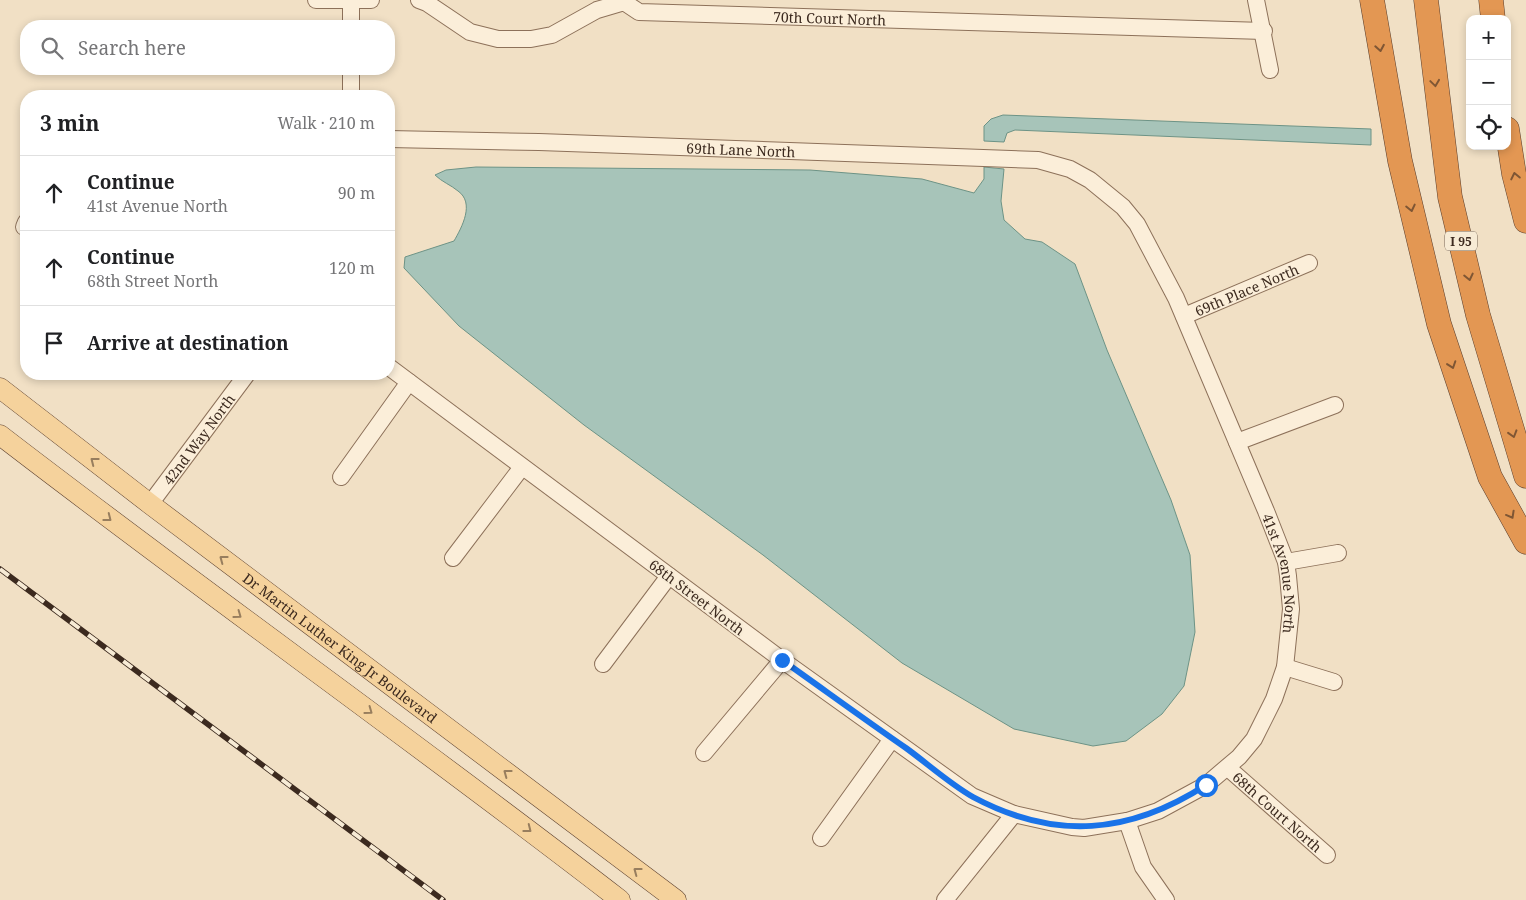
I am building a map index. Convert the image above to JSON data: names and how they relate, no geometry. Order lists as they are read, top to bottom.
{
  "streets": {
    "highway": ["I 95"],
    "main road": ["Dr Martin Luther King Jr Boulevard"],
    "street": [
      "70th Court North",
      "69th Lane North",
      "69th Place North",
      "42nd Way North",
      "41st Avenue North",
      "68th Street North",
      "68th Court North"
    ]
  },
  "crossings": [
    ["69th Lane North", "41st Avenue North"],
    ["69th Place North", "41st Avenue North"],
    ["42nd Way North", "Dr Martin Luther King Jr Boulevard"],
    ["41st Avenue North", "68th Street North"],
    ["41st Avenue North", "68th Court North"]
  ],
  "page": {
    "map_buttons": ["+", "−"],
    "search": "Search here",
    "heading": ["3 min", "Walk · 210 m"],
    "list": [
      ["Continue", "41st Avenue North", "90 m"],
      ["Continue", "68th Street North", "120 m"],
      "Arrive at destination"
    ]
  }
}
